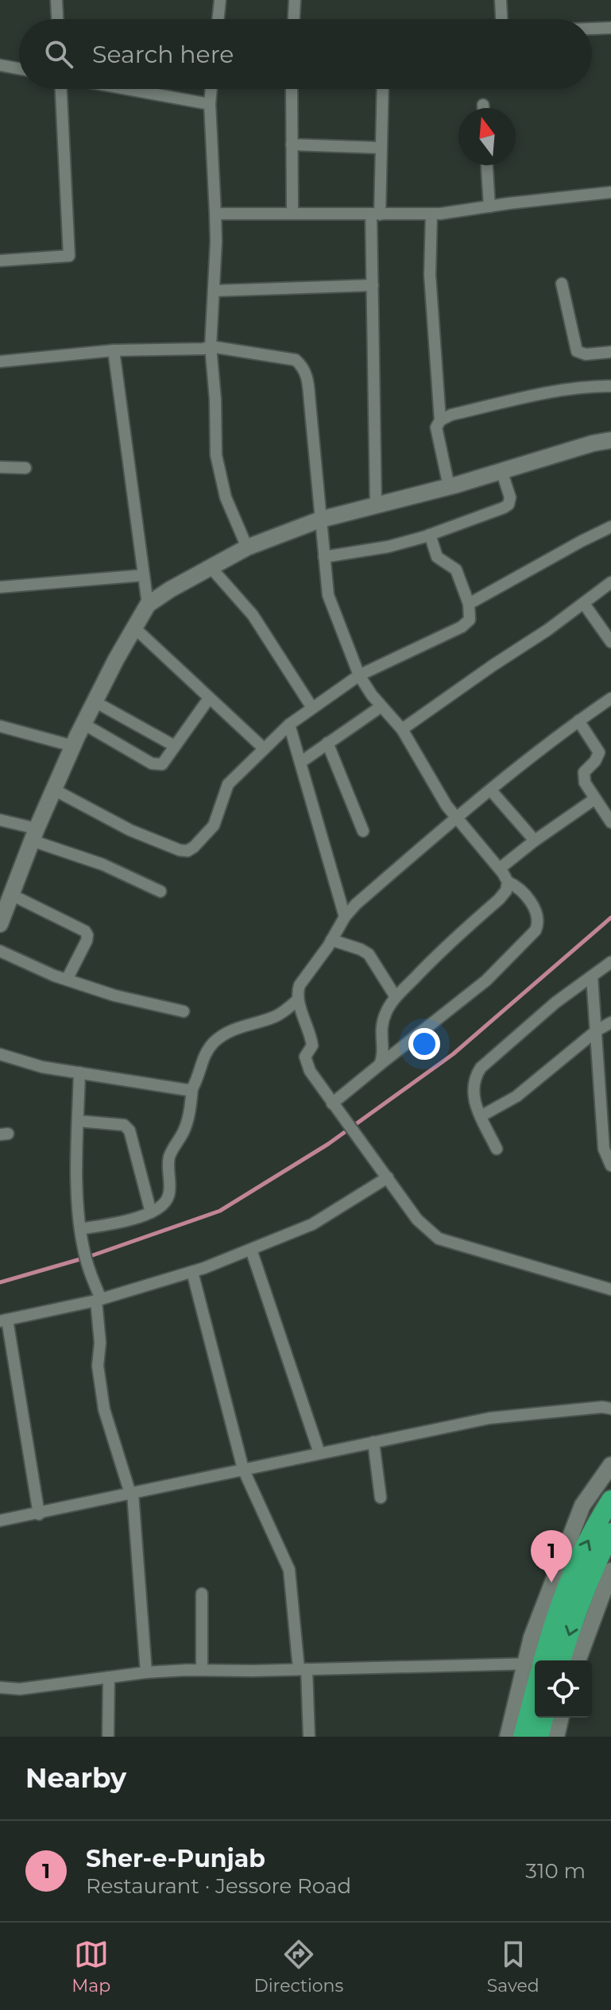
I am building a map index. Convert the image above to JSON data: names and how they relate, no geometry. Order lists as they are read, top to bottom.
{
  "north": "top",
  "page": {
    "search": "Search here",
    "pins": "1",
    "heading": "Nearby",
    "list": [
      {
        "mark": "1",
        "name": "Sher-e-Punjab",
        "note": "Restaurant · Jessore Road",
        "value": "310 m"
      }
    ],
    "nav": ["Map", "Directions", "Saved"]
  }
}
